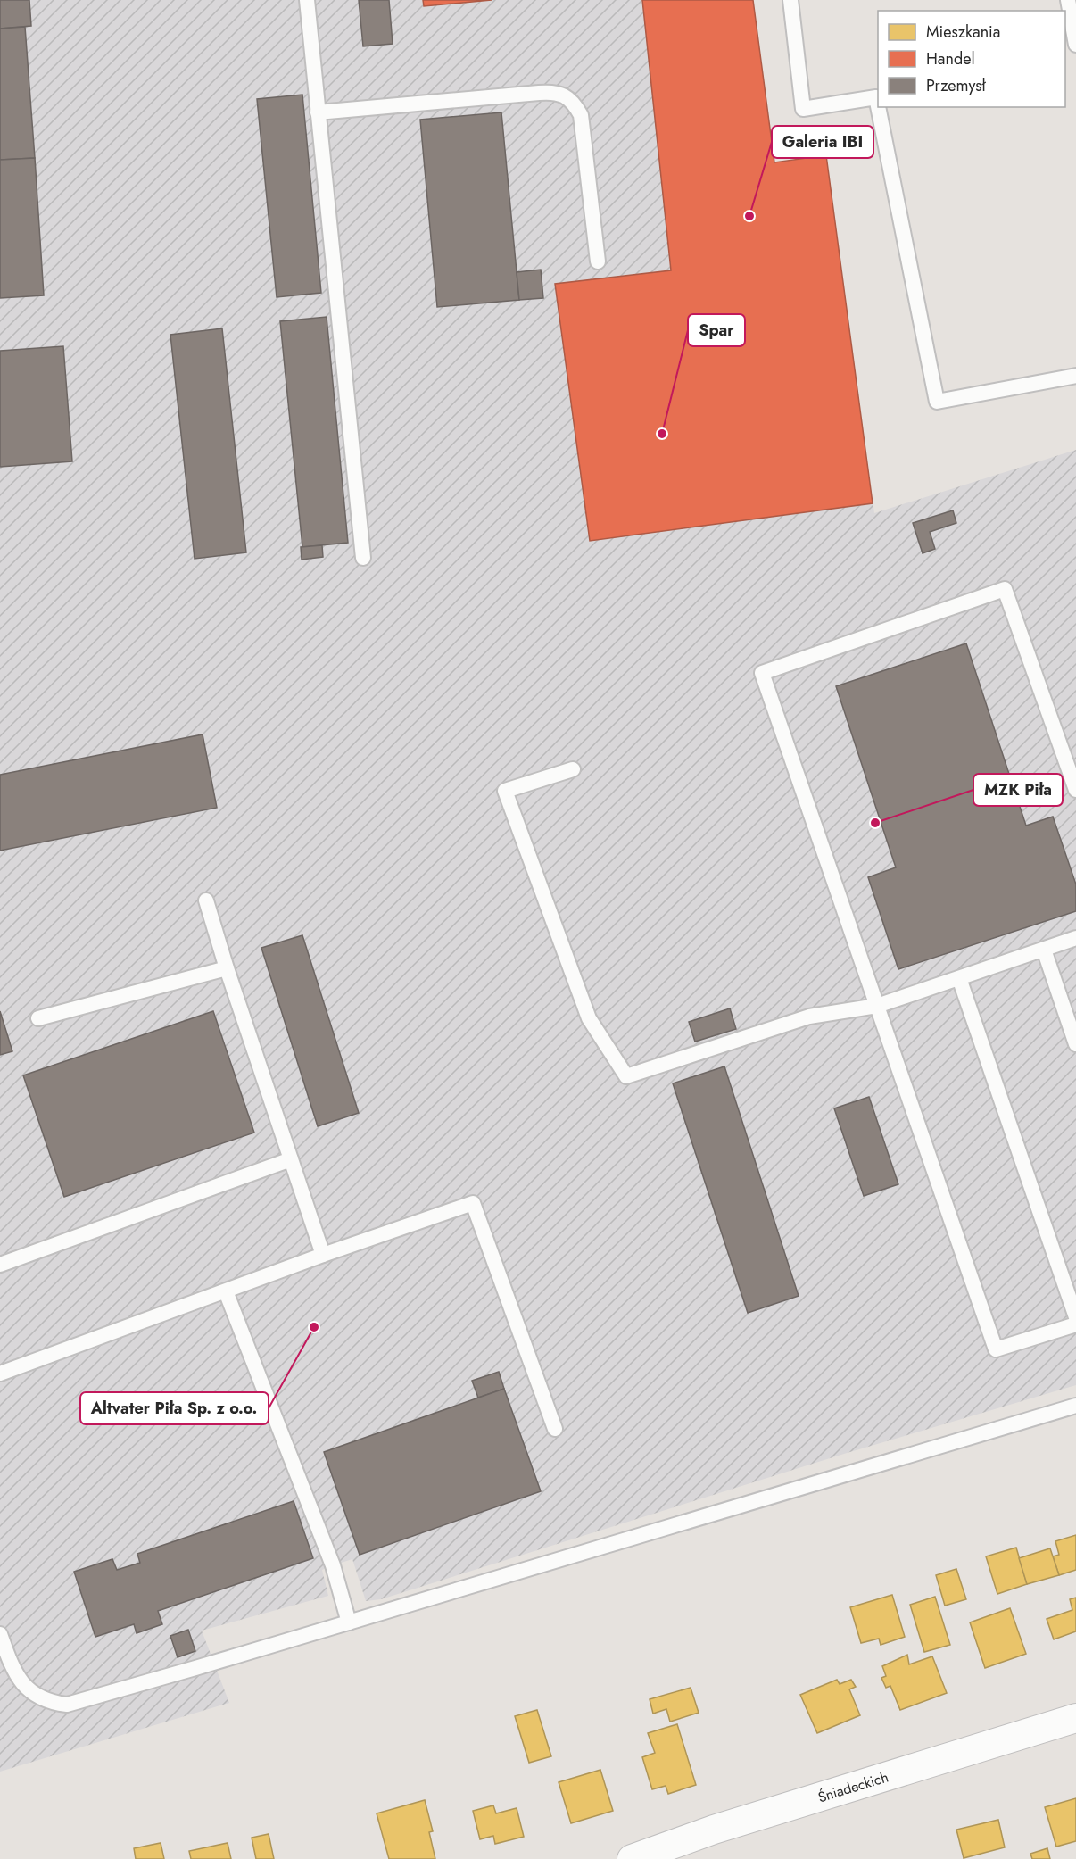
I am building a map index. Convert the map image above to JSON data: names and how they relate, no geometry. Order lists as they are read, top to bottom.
{
  "streets": {
    "street": ["Śniadeckich"]
  },
  "places": [
    "Galeria IBI",
    "Spar",
    "MZK Piła",
    "Altvater Piła Sp. z o.o."
  ],
  "legend": ["Mieszkania", "Handel", "Przemysł"]
}
